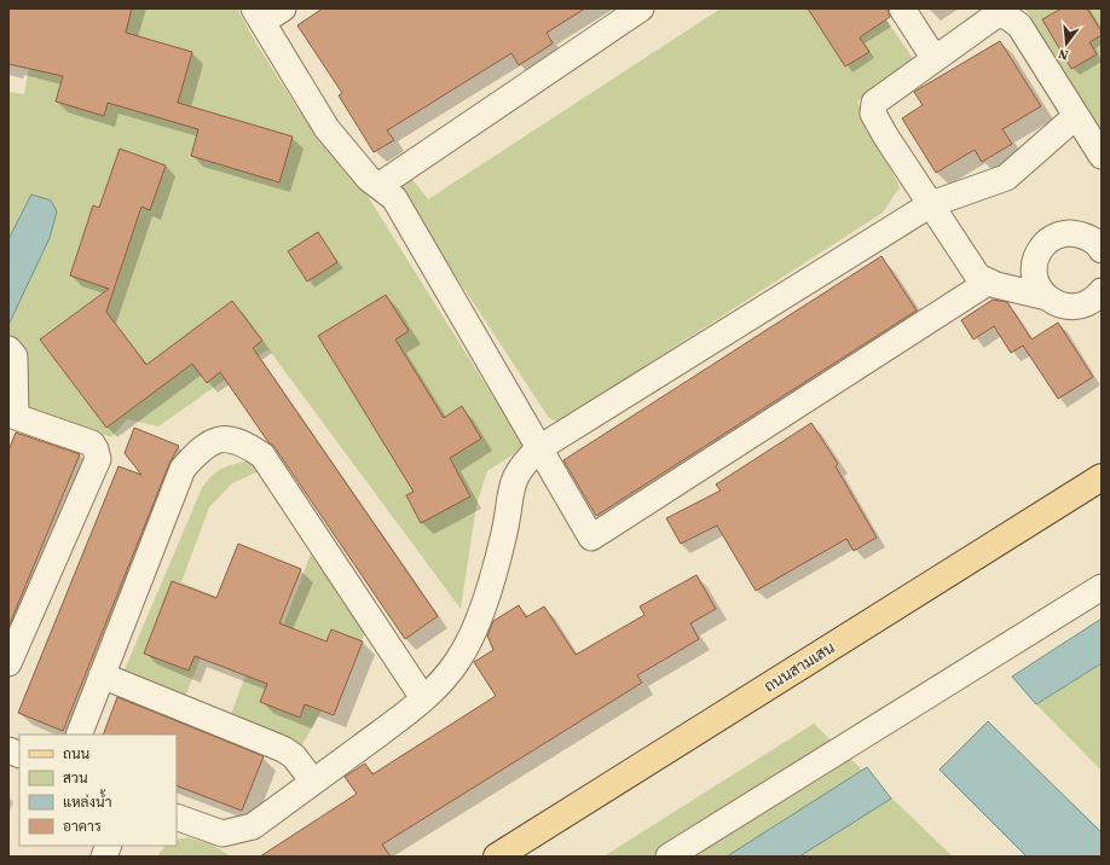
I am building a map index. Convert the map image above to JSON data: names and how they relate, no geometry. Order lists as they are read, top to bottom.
{
  "streets": {
    "main road": ["ถนนสามเสน"]
  },
  "legend": [
    "ถนน",
    "สวน",
    "แหล่งน้ำ",
    "อาคาร"
  ],
  "north": "bottom"
}
